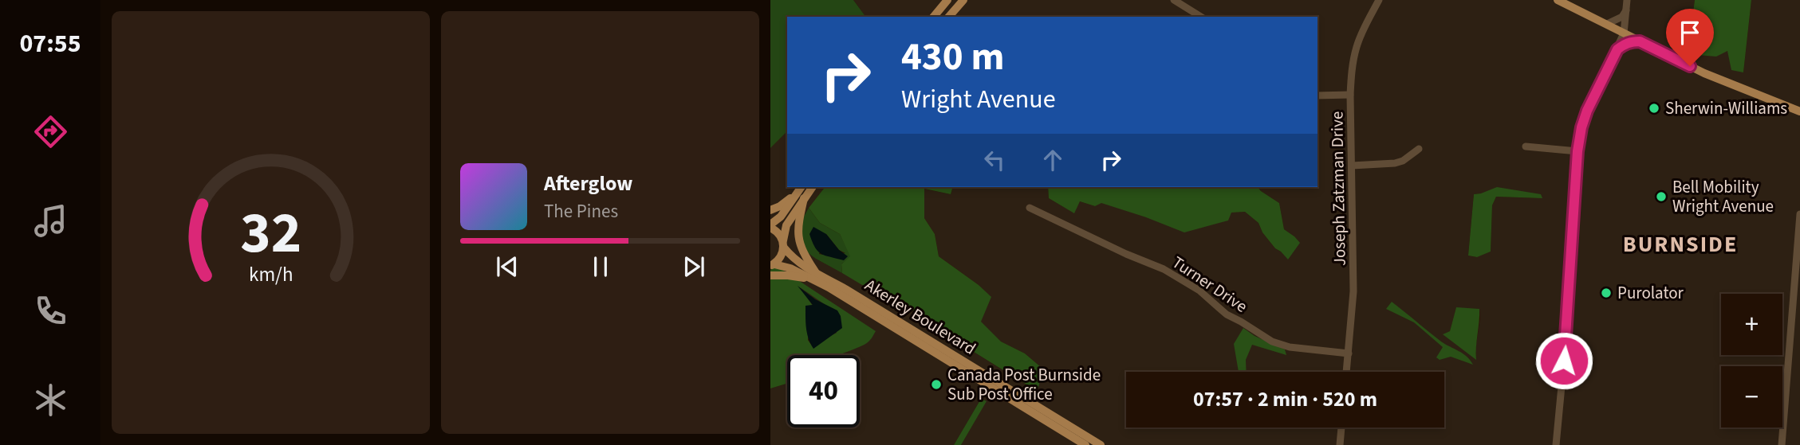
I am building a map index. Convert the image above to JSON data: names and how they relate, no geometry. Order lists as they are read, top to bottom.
{
  "streets": {
    "main road": ["Akerley Boulevard"],
    "street": ["Joseph Zatzman Drive", "Turner Drive"]
  },
  "crossings": [
    ["Joseph Zatzman Drive", "Turner Drive"]
  ],
  "districts": ["BURNSIDE"],
  "places": [
    "Sherwin-Williams",
    "Bell Mobility Wright Avenue",
    "Purolator",
    "Canada Post Burnside Sub Post Office"
  ],
  "page": {
    "tabs": "07:55",
    "turn": ["430 m", "Wright Avenue"],
    "song": ["Afterglow", "The Pines"],
    "map_buttons": ["+", "−"],
    "limit": "40",
    "trip": "07:57 · 2 min · 520 m",
    "gauge": ["32", "km/h"]
  }
}
